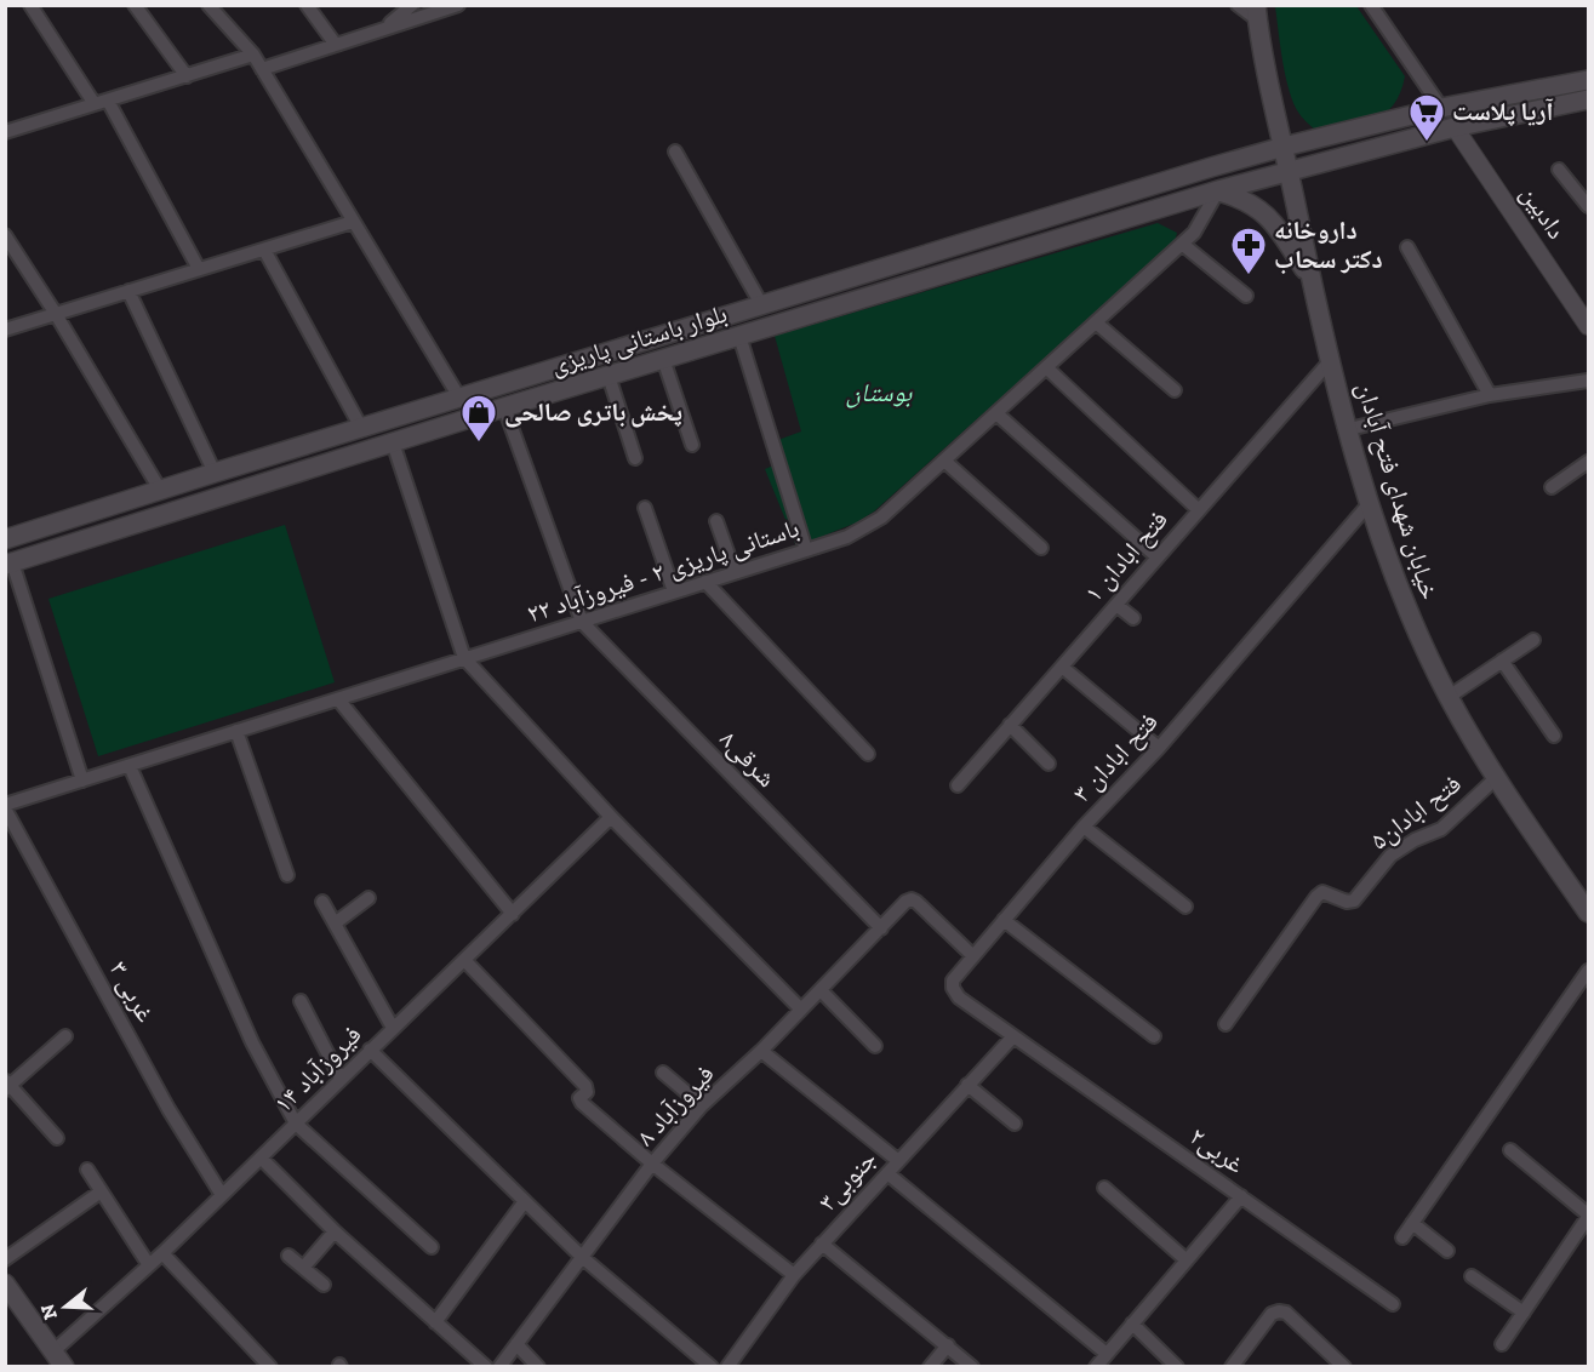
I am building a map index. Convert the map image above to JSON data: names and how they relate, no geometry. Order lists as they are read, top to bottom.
{
  "streets": {
    "main road": ["بلوار باستانی پاریزی", "خیابان شهدای فتح آبادان"],
    "street": [
      "دادبین",
      "فتح ابادان ۱",
      "باستانی پاریزی ۲ - فیروزآباد ۲۲",
      "فتح ابادان ۳",
      "شرقی۸",
      "فتح ابادان۵",
      "غربی ۳",
      "فیروزآباد ۱۴",
      "فیروزآباد ۸",
      "غربی۲",
      "جنوبی۳"
    ]
  },
  "crossings": [
    ["دادبین", "بلوار باستانی پاریزی"],
    ["بلوار باستانی پاریزی", "خیابان شهدای فتح آبادان"],
    ["بلوار باستانی پاریزی", "باستانی پاریزی ۲ - فیروزآباد ۲۲"],
    ["خیابان شهدای فتح آبادان", "فتح ابادان ۱"],
    ["خیابان شهدای فتح آبادان", "فتح ابادان ۳"],
    ["خیابان شهدای فتح آبادان", "فتح ابادان۵"],
    ["باستانی پاریزی ۲ - فیروزآباد ۲۲", "شرقی۸"],
    ["باستانی پاریزی ۲ - فیروزآباد ۲۲", "غربی ۳"],
    ["فتح ابادان ۳", "فیروزآباد ۸"],
    ["فتح ابادان ۳", "غربی۲"],
    ["فتح ابادان ۳", "جنوبی۳"],
    ["شرقی۸", "فیروزآباد ۸"],
    ["غربی ۳", "فیروزآباد ۱۴"],
    ["غربی۲", "جنوبی۳"]
  ],
  "parks": ["بوستان"],
  "places": {
    "supermarket": ["آریا پلاست"],
    "pharmacy": ["داروخانه دکتر سحاب"],
    "shop": ["پخش باتری صالحی"]
  },
  "north": "left"
}
